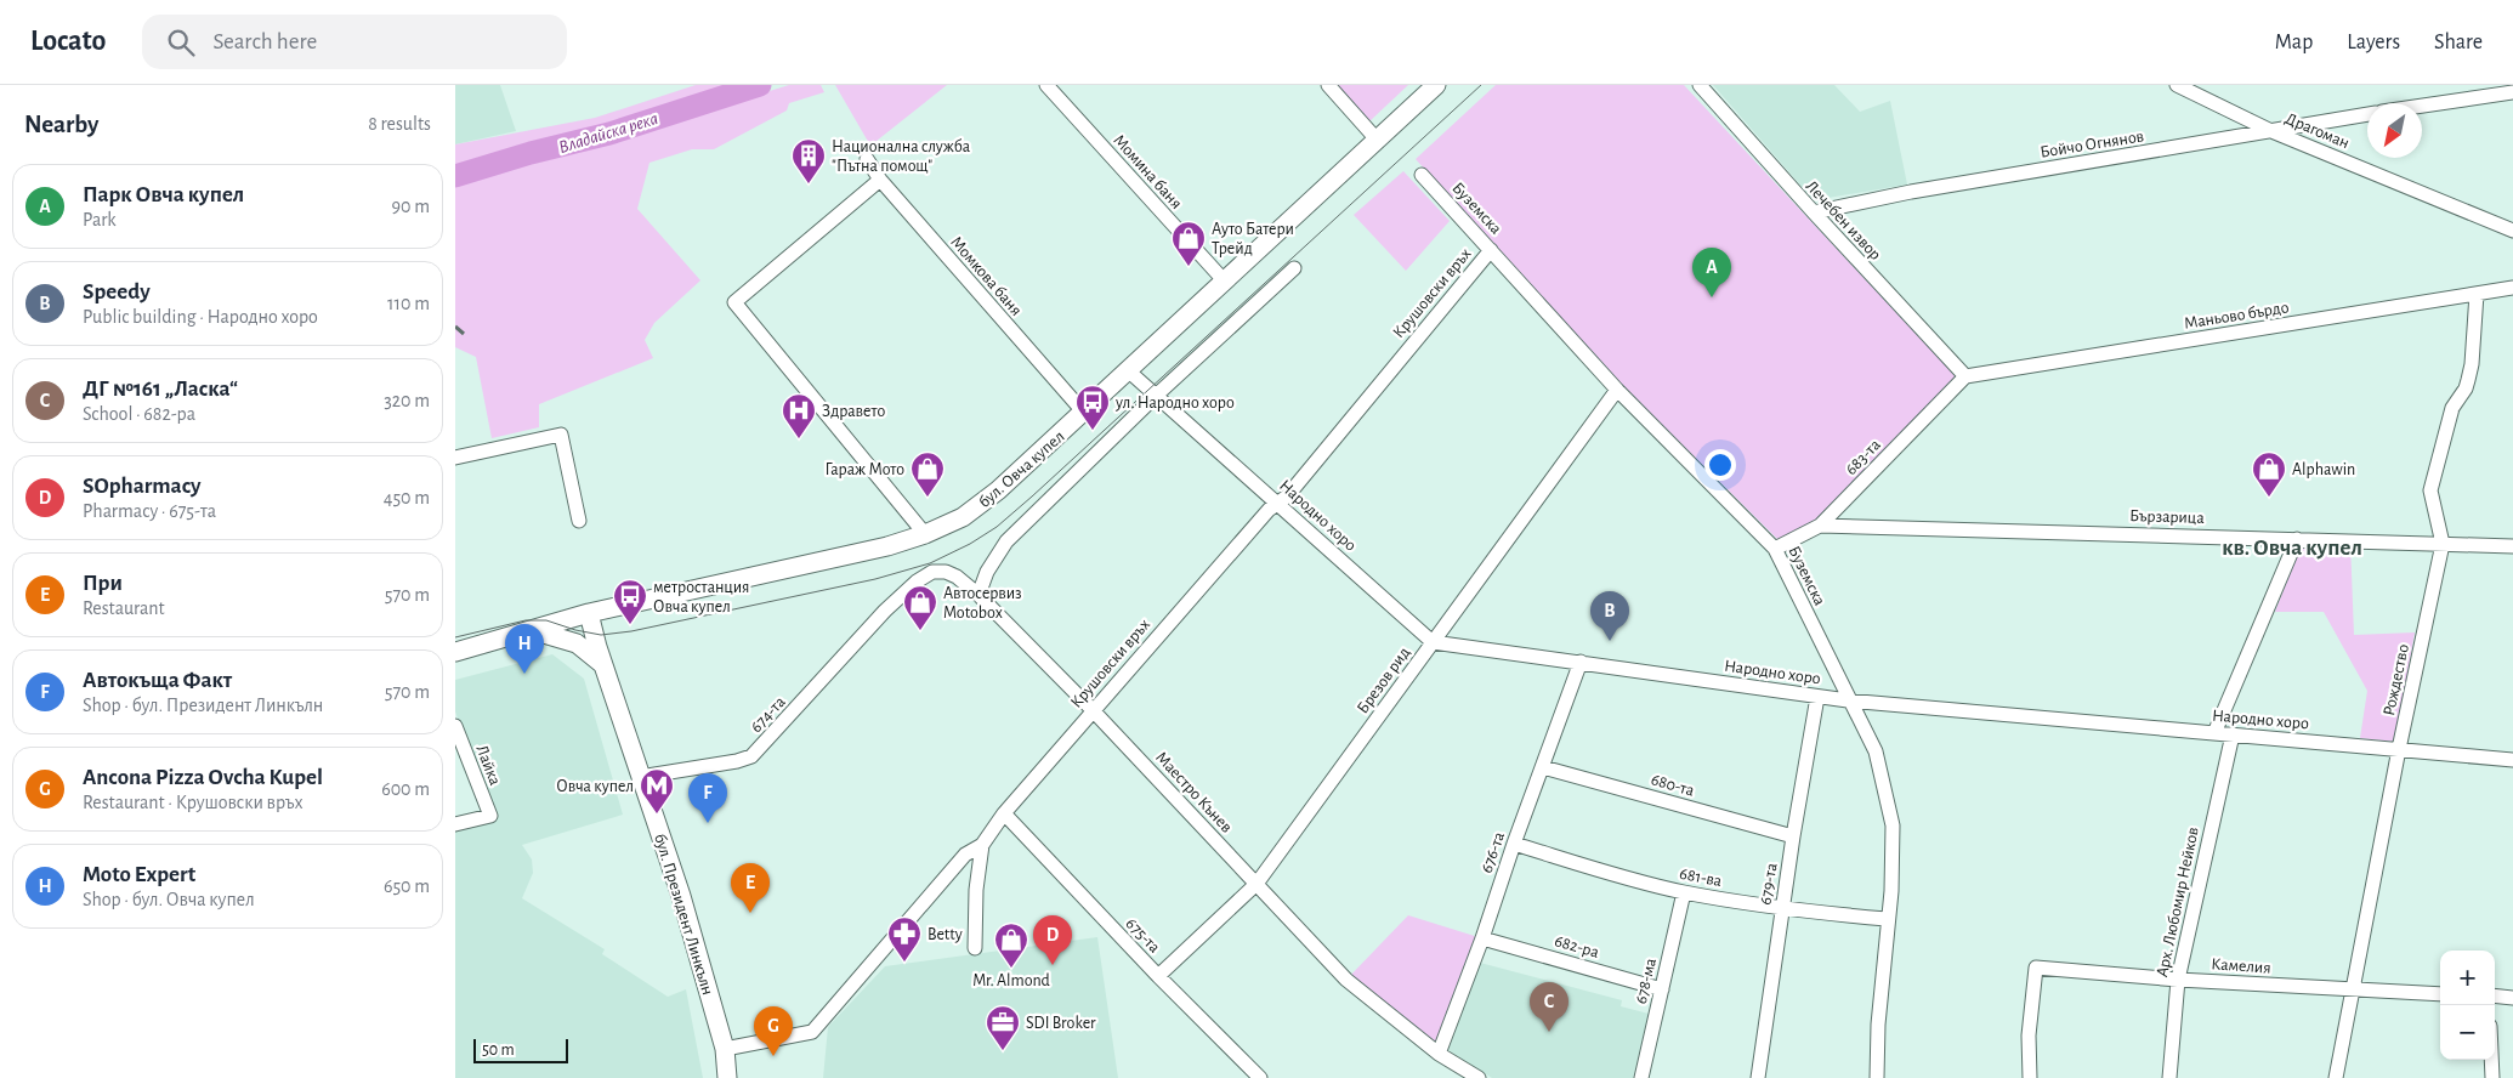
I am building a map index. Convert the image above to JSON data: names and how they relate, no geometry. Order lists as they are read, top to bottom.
{
  "streets": {
    "main road": ["бул. Овча купел", "бул. Президент Линкълн"],
    "street": [
      "Драгоман",
      "Бойчо Огнянов",
      "Момина баня",
      "Буземска",
      "Лечебен извор",
      "Момкова баня",
      "Крушовски връх",
      "Маньово бърдо",
      "683-та",
      "Народно хоро",
      "Бързарица",
      "Брезов рид",
      "Рождество",
      "674-та",
      "Лайка",
      "680-та",
      "Маестро Кънев",
      "676-та",
      "681-ва",
      "679-та",
      "Арх. Любомир Нейков",
      "675-та",
      "682-ра",
      "Камелия",
      "678-ма"
    ]
  },
  "crossings": [
    ["Драгоман", "Бойчо Огнянов"],
    ["Бойчо Огнянов", "Лечебен извор"],
    ["Момина баня", "бул. Овча купел"],
    ["Буземска", "Крушовски връх"],
    ["Буземска", "683-та"],
    ["Буземска", "Народно хоро"],
    ["Буземска", "Брезов рид"],
    ["Буземска", "681-ва"],
    ["Лечебен извор", "Маньово бърдо"],
    ["Лечебен извор", "683-та"],
    ["Момкова баня", "бул. Овча купел"],
    ["Крушовски връх", "Народно хоро"],
    ["Крушовски връх", "Маестро Кънев"],
    ["Крушовски връх", "бул. Президент Линкълн"],
    ["Крушовски връх", "675-та"],
    ["Маньово бърдо", "683-та"],
    ["Маньово бърдо", "Рождество"],
    ["683-та", "Бързарица"],
    ["бул. Овча купел", "Народно хоро"],
    ["бул. Овча купел", "бул. Президент Линкълн"],
    ["Народно хоро", "Брезов рид"],
    ["Народно хоро", "Рождество"],
    ["Народно хоро", "676-та"],
    ["Народно хоро", "679-та"],
    ["Народно хоро", "Арх. Любомир Нейков"],
    ["Бързарица", "Рождество"],
    ["Брезов рид", "Маестро Кънев"],
    ["Брезов рид", "675-та"],
    ["Рождество", "Камелия"],
    ["674-та", "Маестро Кънев"],
    ["674-та", "бул. Президент Линкълн"],
    ["680-та", "676-та"],
    ["680-та", "679-та"],
    ["Маестро Кънев", "676-та"],
    ["676-та", "681-ва"],
    ["676-та", "682-ра"],
    ["681-ва", "679-та"],
    ["681-ва", "678-ма"],
    ["Арх. Любомир Нейков", "Камелия"],
    ["682-ра", "678-ма"]
  ],
  "districts": ["кв. Овча купел"],
  "water": ["Владайска река"],
  "places": {
    "building": ["Национална служба \"Пътна помощ\""],
    "shop": [
      "Ауто Батери Трейд",
      "Гараж Мото",
      "Alphawin",
      "Автосервиз Motobox",
      "Mr. Almond"
    ],
    "bus stop": ["ул. Народно хоро", "метростанция Овча купел"],
    "hospital": ["Здравето"],
    "metro station": ["Овча купел"],
    "pharmacy": ["Betty"],
    "office": ["SDI Broker"]
  },
  "scale_bar": "50 m",
  "north": "bottom left",
  "page": {
    "header": "Locato",
    "search": "Search here",
    "nav": ["Map", "Layers", "Share"],
    "heading": ["Nearby", "8 results"],
    "list": [
      {
        "mark": "A",
        "name": "Парк Овча купел",
        "note": "Park",
        "value": "90 m"
      },
      {
        "mark": "B",
        "name": "Speedy",
        "note": "Public building · Народно хоро",
        "value": "110 m"
      },
      {
        "mark": "C",
        "name": "ДГ №161 „Ласка“",
        "note": "School · 682-ра",
        "value": "320 m"
      },
      {
        "mark": "D",
        "name": "SOpharmacy",
        "note": "Pharmacy · 675-та",
        "value": "450 m"
      },
      {
        "mark": "E",
        "name": "При",
        "note": "Restaurant",
        "value": "570 m"
      },
      {
        "mark": "F",
        "name": "Автокъща Факт",
        "note": "Shop · бул. Президент Линкълн",
        "value": "570 m"
      },
      {
        "mark": "G",
        "name": "Ancona Pizza Ovcha Kupel",
        "note": "Restaurant · Крушовски връх",
        "value": "600 m"
      },
      {
        "mark": "H",
        "name": "Moto Expert",
        "note": "Shop · бул. Овча купел",
        "value": "650 m"
      }
    ],
    "pins": [
      "A",
      "B",
      "H",
      "F",
      "E",
      "D",
      "C",
      "G"
    ],
    "map_buttons": ["+", "−"],
    "scale": "50 m"
  }
}
